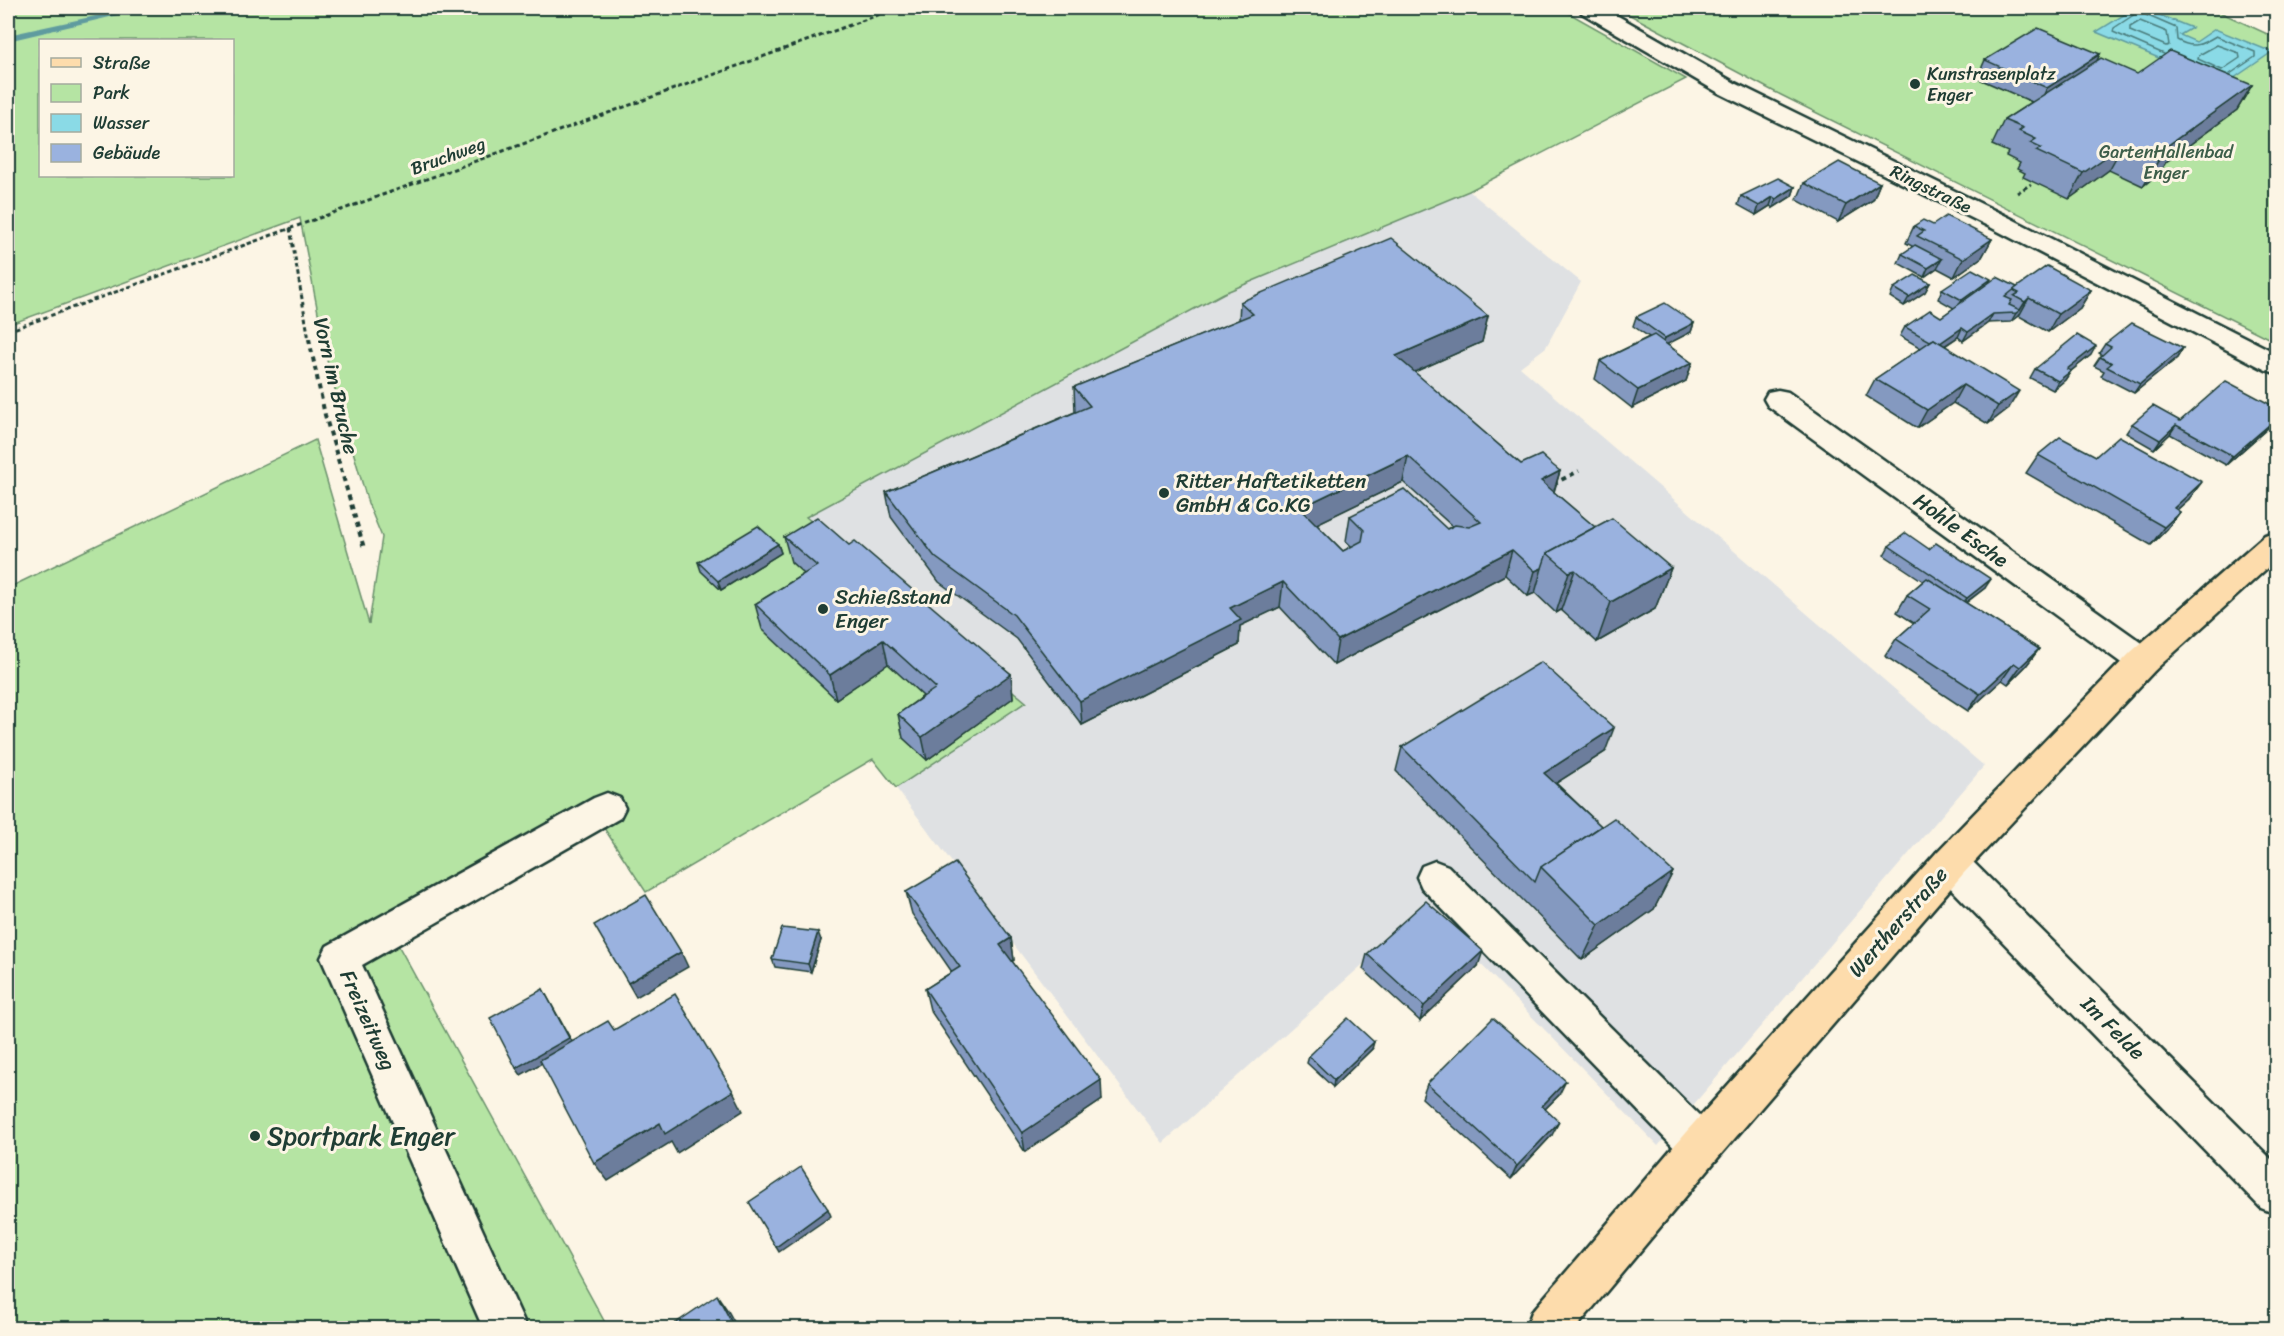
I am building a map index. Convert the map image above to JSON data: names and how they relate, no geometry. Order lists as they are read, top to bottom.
{
  "streets": {
    "main road": ["Wertherstraße"],
    "street": [
      "Ringstraße",
      "Hohle Esche",
      "Freizeitweg",
      "Im Felde"
    ],
    "path": ["Bruchweg", "Vorn im Bruche"]
  },
  "crossings": [
    ["Bruchweg", "Vorn im Bruche"],
    ["Hohle Esche", "Wertherstraße"],
    ["Wertherstraße", "Im Felde"]
  ],
  "parks": ["GartenHallenbad Enger"],
  "places": [
    "Kunstrasenplatz Enger",
    "Ritter Haftetiketten GmbH & Co.KG",
    "Schießstand Enger",
    "Sportpark Enger"
  ],
  "legend": [
    "Straße",
    "Park",
    "Wasser",
    "Gebäude"
  ]
}
